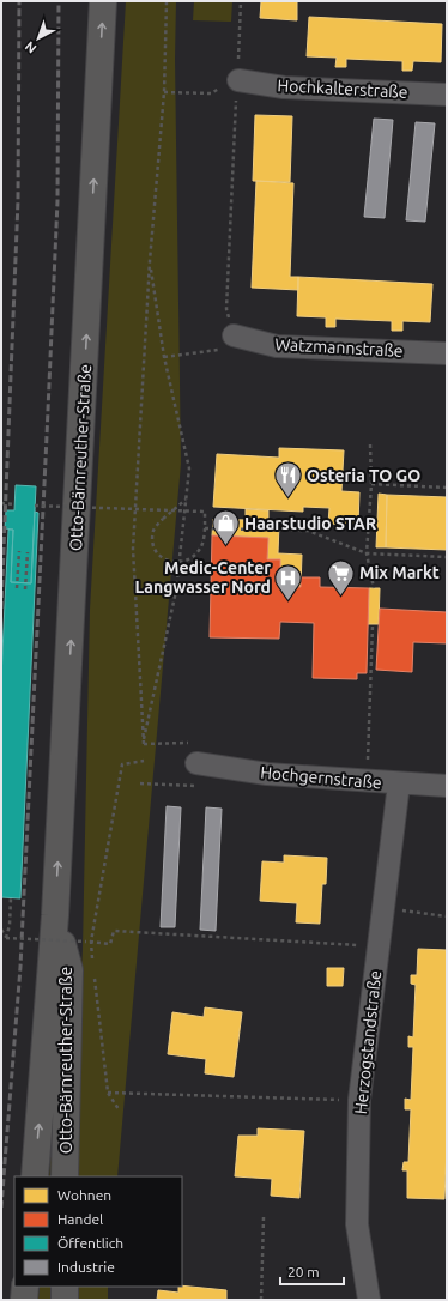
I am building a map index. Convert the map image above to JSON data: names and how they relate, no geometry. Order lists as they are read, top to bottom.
{
  "streets": {
    "main road": ["Otto-Bärnreuther-Straße"],
    "street": [
      "Hochkalterstraße",
      "Watzmannstraße",
      "Hochgernstraße",
      "Herzogstandstraße"
    ]
  },
  "crossings": [
    ["Hochgernstraße", "Herzogstandstraße"]
  ],
  "one_way": ["Otto-Bärnreuther-Straße"],
  "places": {
    "restaurant": ["Osteria TO GO"],
    "shop": ["Haarstudio STAR"],
    "supermarket": ["Mix Markt"],
    "hospital": ["Medic-Center Langwasser Nord"]
  },
  "legend": [
    "Wohnen",
    "Handel",
    "Öffentlich",
    "Industrie"
  ],
  "scale_bar": "20 m",
  "north": "bottom left"
}
